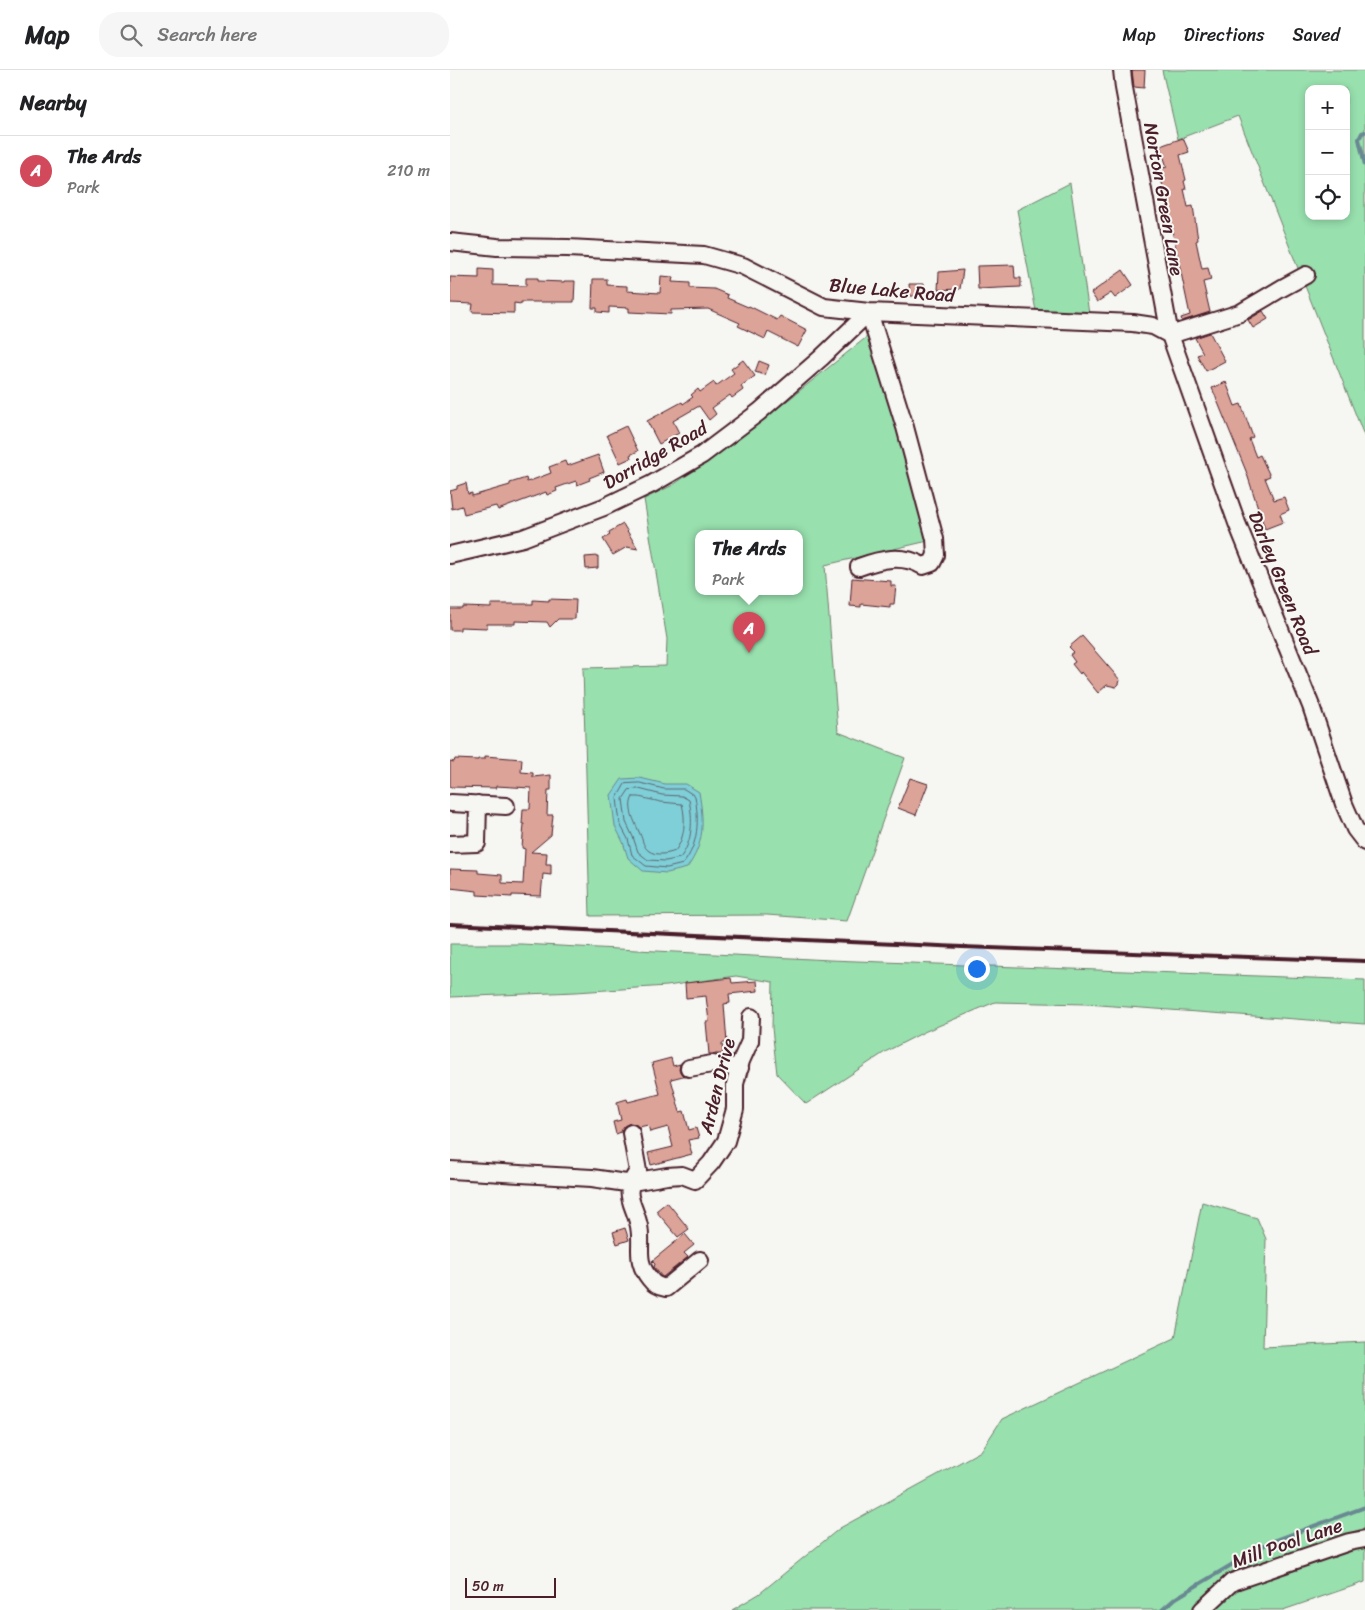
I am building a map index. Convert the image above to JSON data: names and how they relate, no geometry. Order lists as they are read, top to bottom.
{
  "streets": {
    "street": [
      "Norton Green Lane",
      "Blue Lake Road",
      "Dorridge Road",
      "Darley Green Road",
      "Arden Drive",
      "Mill Pool Lane"
    ]
  },
  "crossings": [
    ["Norton Green Lane", "Blue Lake Road"],
    ["Norton Green Lane", "Darley Green Road"],
    ["Blue Lake Road", "Dorridge Road"],
    ["Blue Lake Road", "Darley Green Road"]
  ],
  "scale_bar": "50 m",
  "page": {
    "header": "Map",
    "search": "Search here",
    "nav": ["Map", "Directions", "Saved"],
    "heading": "Nearby",
    "map_buttons": ["+", "−"],
    "list": [
      {
        "mark": "A",
        "name": "The Ards",
        "note": "Park",
        "value": "210 m"
      }
    ],
    "popup": ["The Ards", "Park"],
    "pins": "A",
    "scale": "50 m"
  }
}
